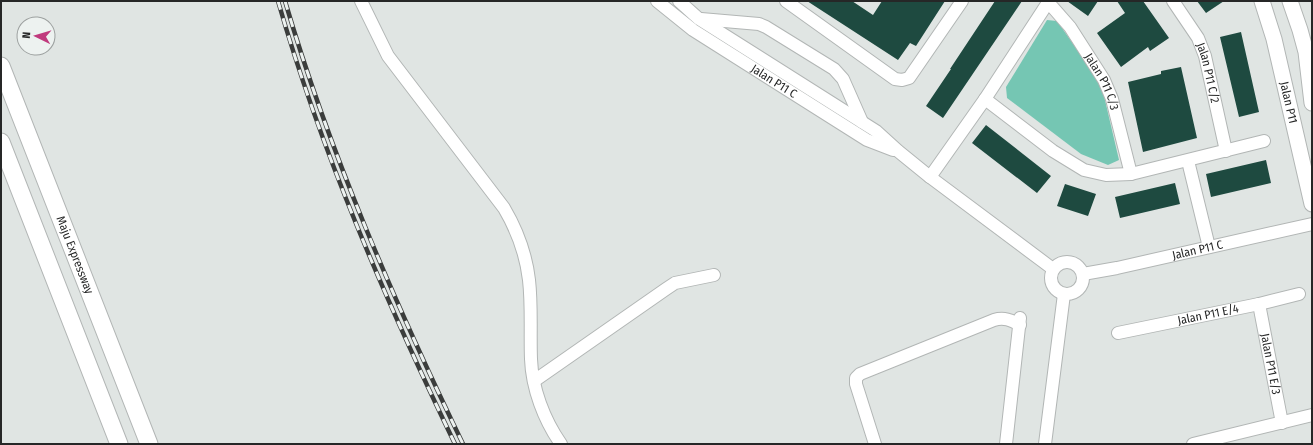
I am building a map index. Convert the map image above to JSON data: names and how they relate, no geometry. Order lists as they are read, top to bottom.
{
  "streets": {
    "highway": ["Maju Expressway"],
    "main road": ["Jalan P11"],
    "street": [
      "Jalan P11 C/2",
      "Jalan P11 C",
      "Jalan P11 C/3",
      "Jalan P11 E/4",
      "Jalan P11 E/3"
    ]
  },
  "crossings": [
    ["Jalan P11 E/4", "Jalan P11 E/3"]
  ],
  "north": "left"
}
